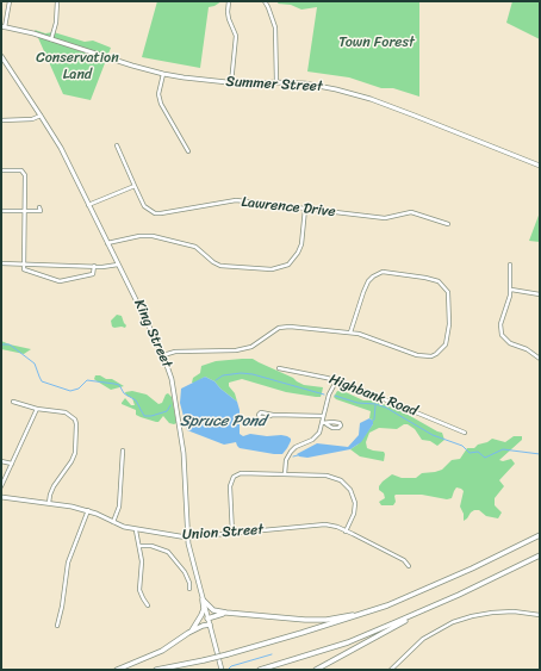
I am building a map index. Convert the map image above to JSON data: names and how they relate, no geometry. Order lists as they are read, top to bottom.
{
  "streets": {
    "main road": ["Summer Street", "King Street", "Union Street"],
    "street": ["Lawrence Drive", "Highbank Road"]
  },
  "crossings": [
    ["King Street", "Union Street"]
  ],
  "water": ["Spruce Pond"],
  "parks": ["Town Forest", "Conservation Land"]
}
